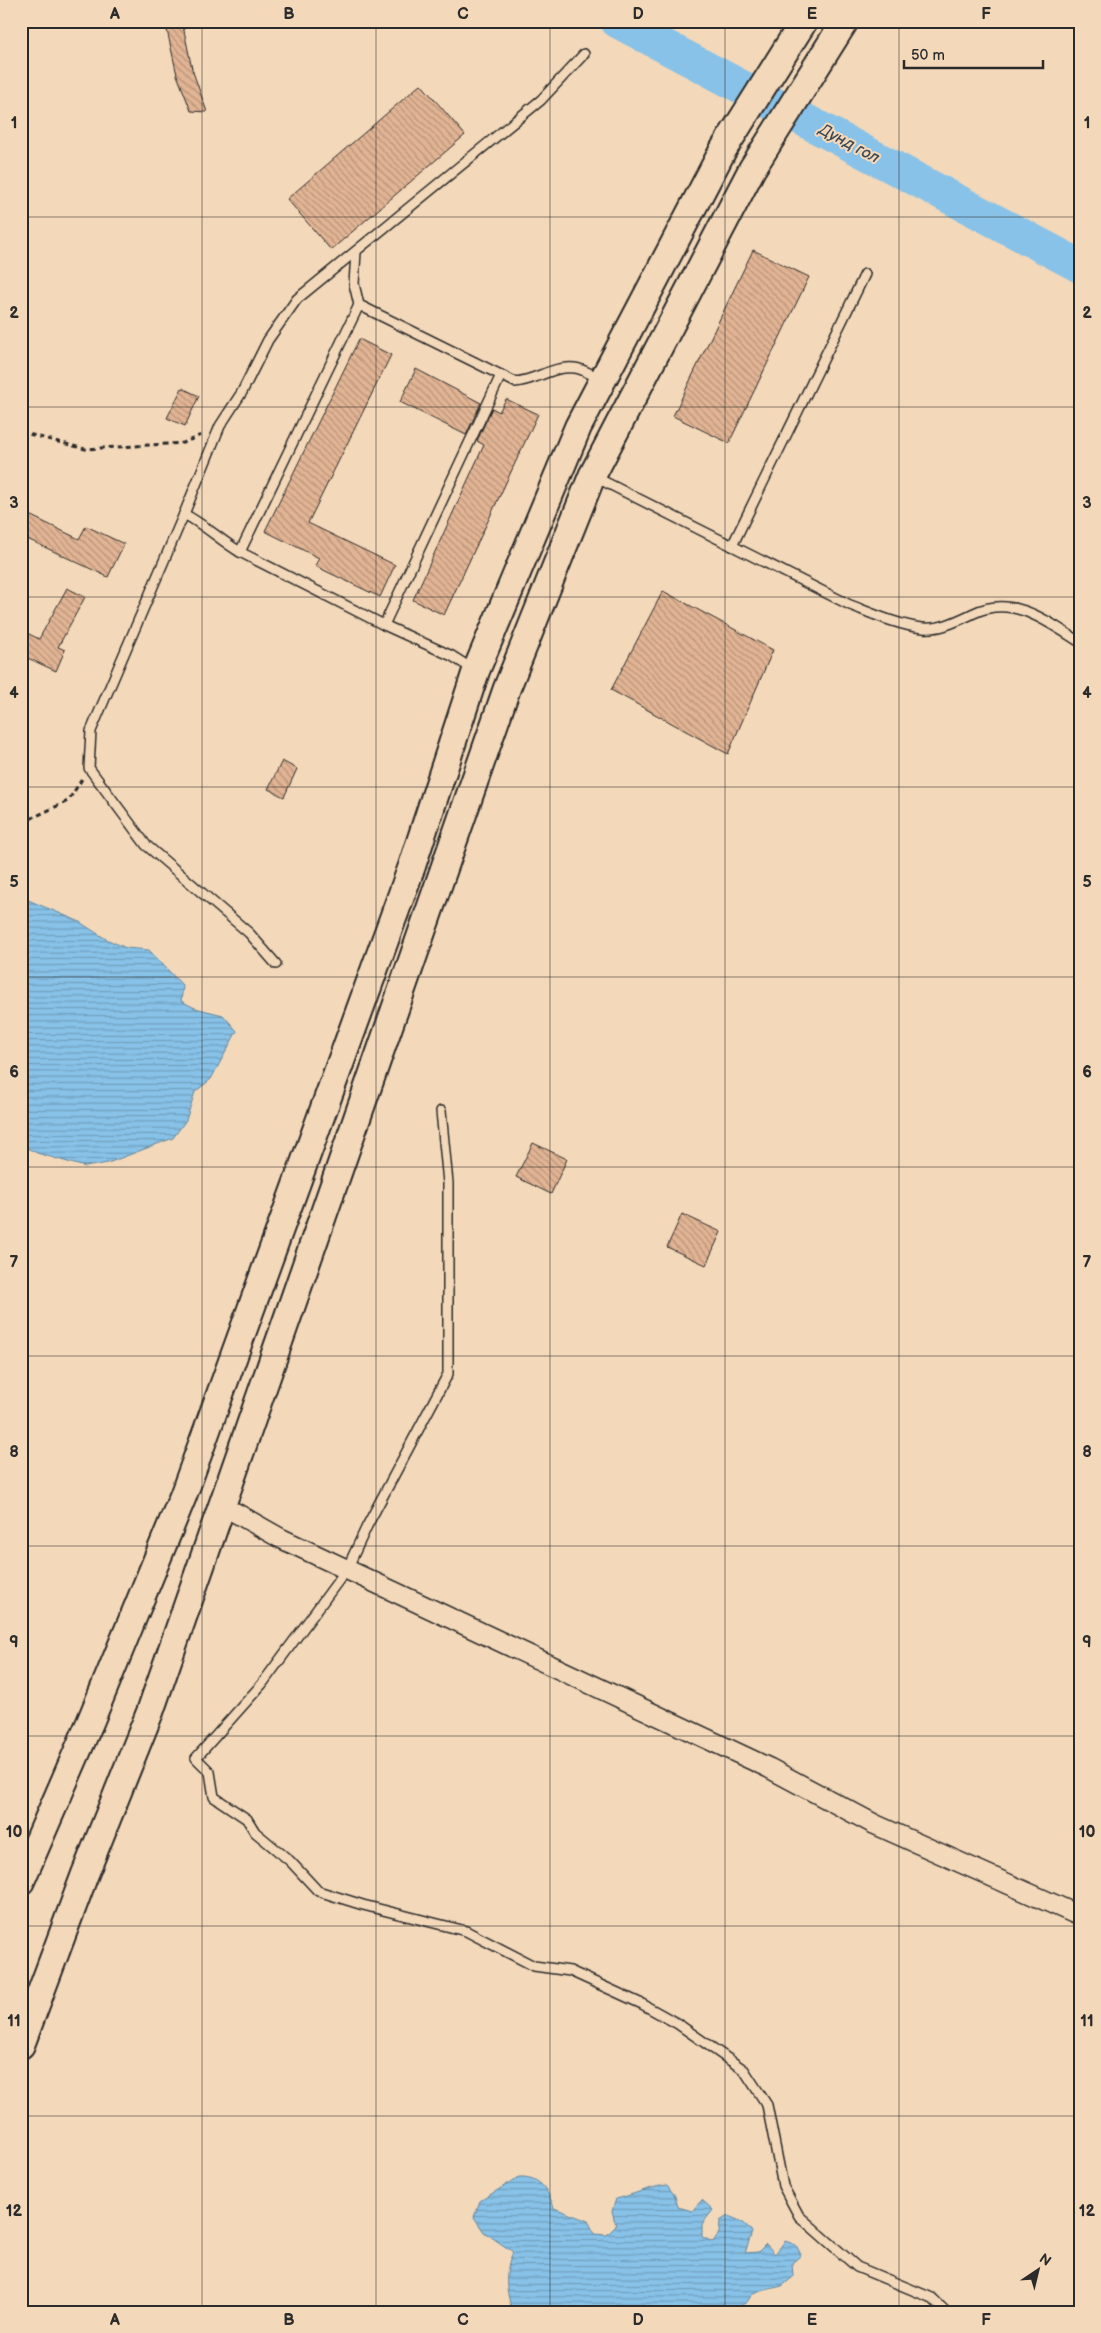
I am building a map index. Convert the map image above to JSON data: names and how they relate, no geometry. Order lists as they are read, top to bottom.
{
  "water": ["Дунд гол"],
  "scale_bar": "50 m",
  "north": "top right",
  "grid": {
    "columns": [
      "A",
      "B",
      "C",
      "D",
      "E",
      "F"
    ],
    "rows": [
      "1",
      "2",
      "3",
      "4",
      "5",
      "6",
      "7",
      "8",
      "9",
      "10",
      "11",
      "12"
    ]
  }
}
